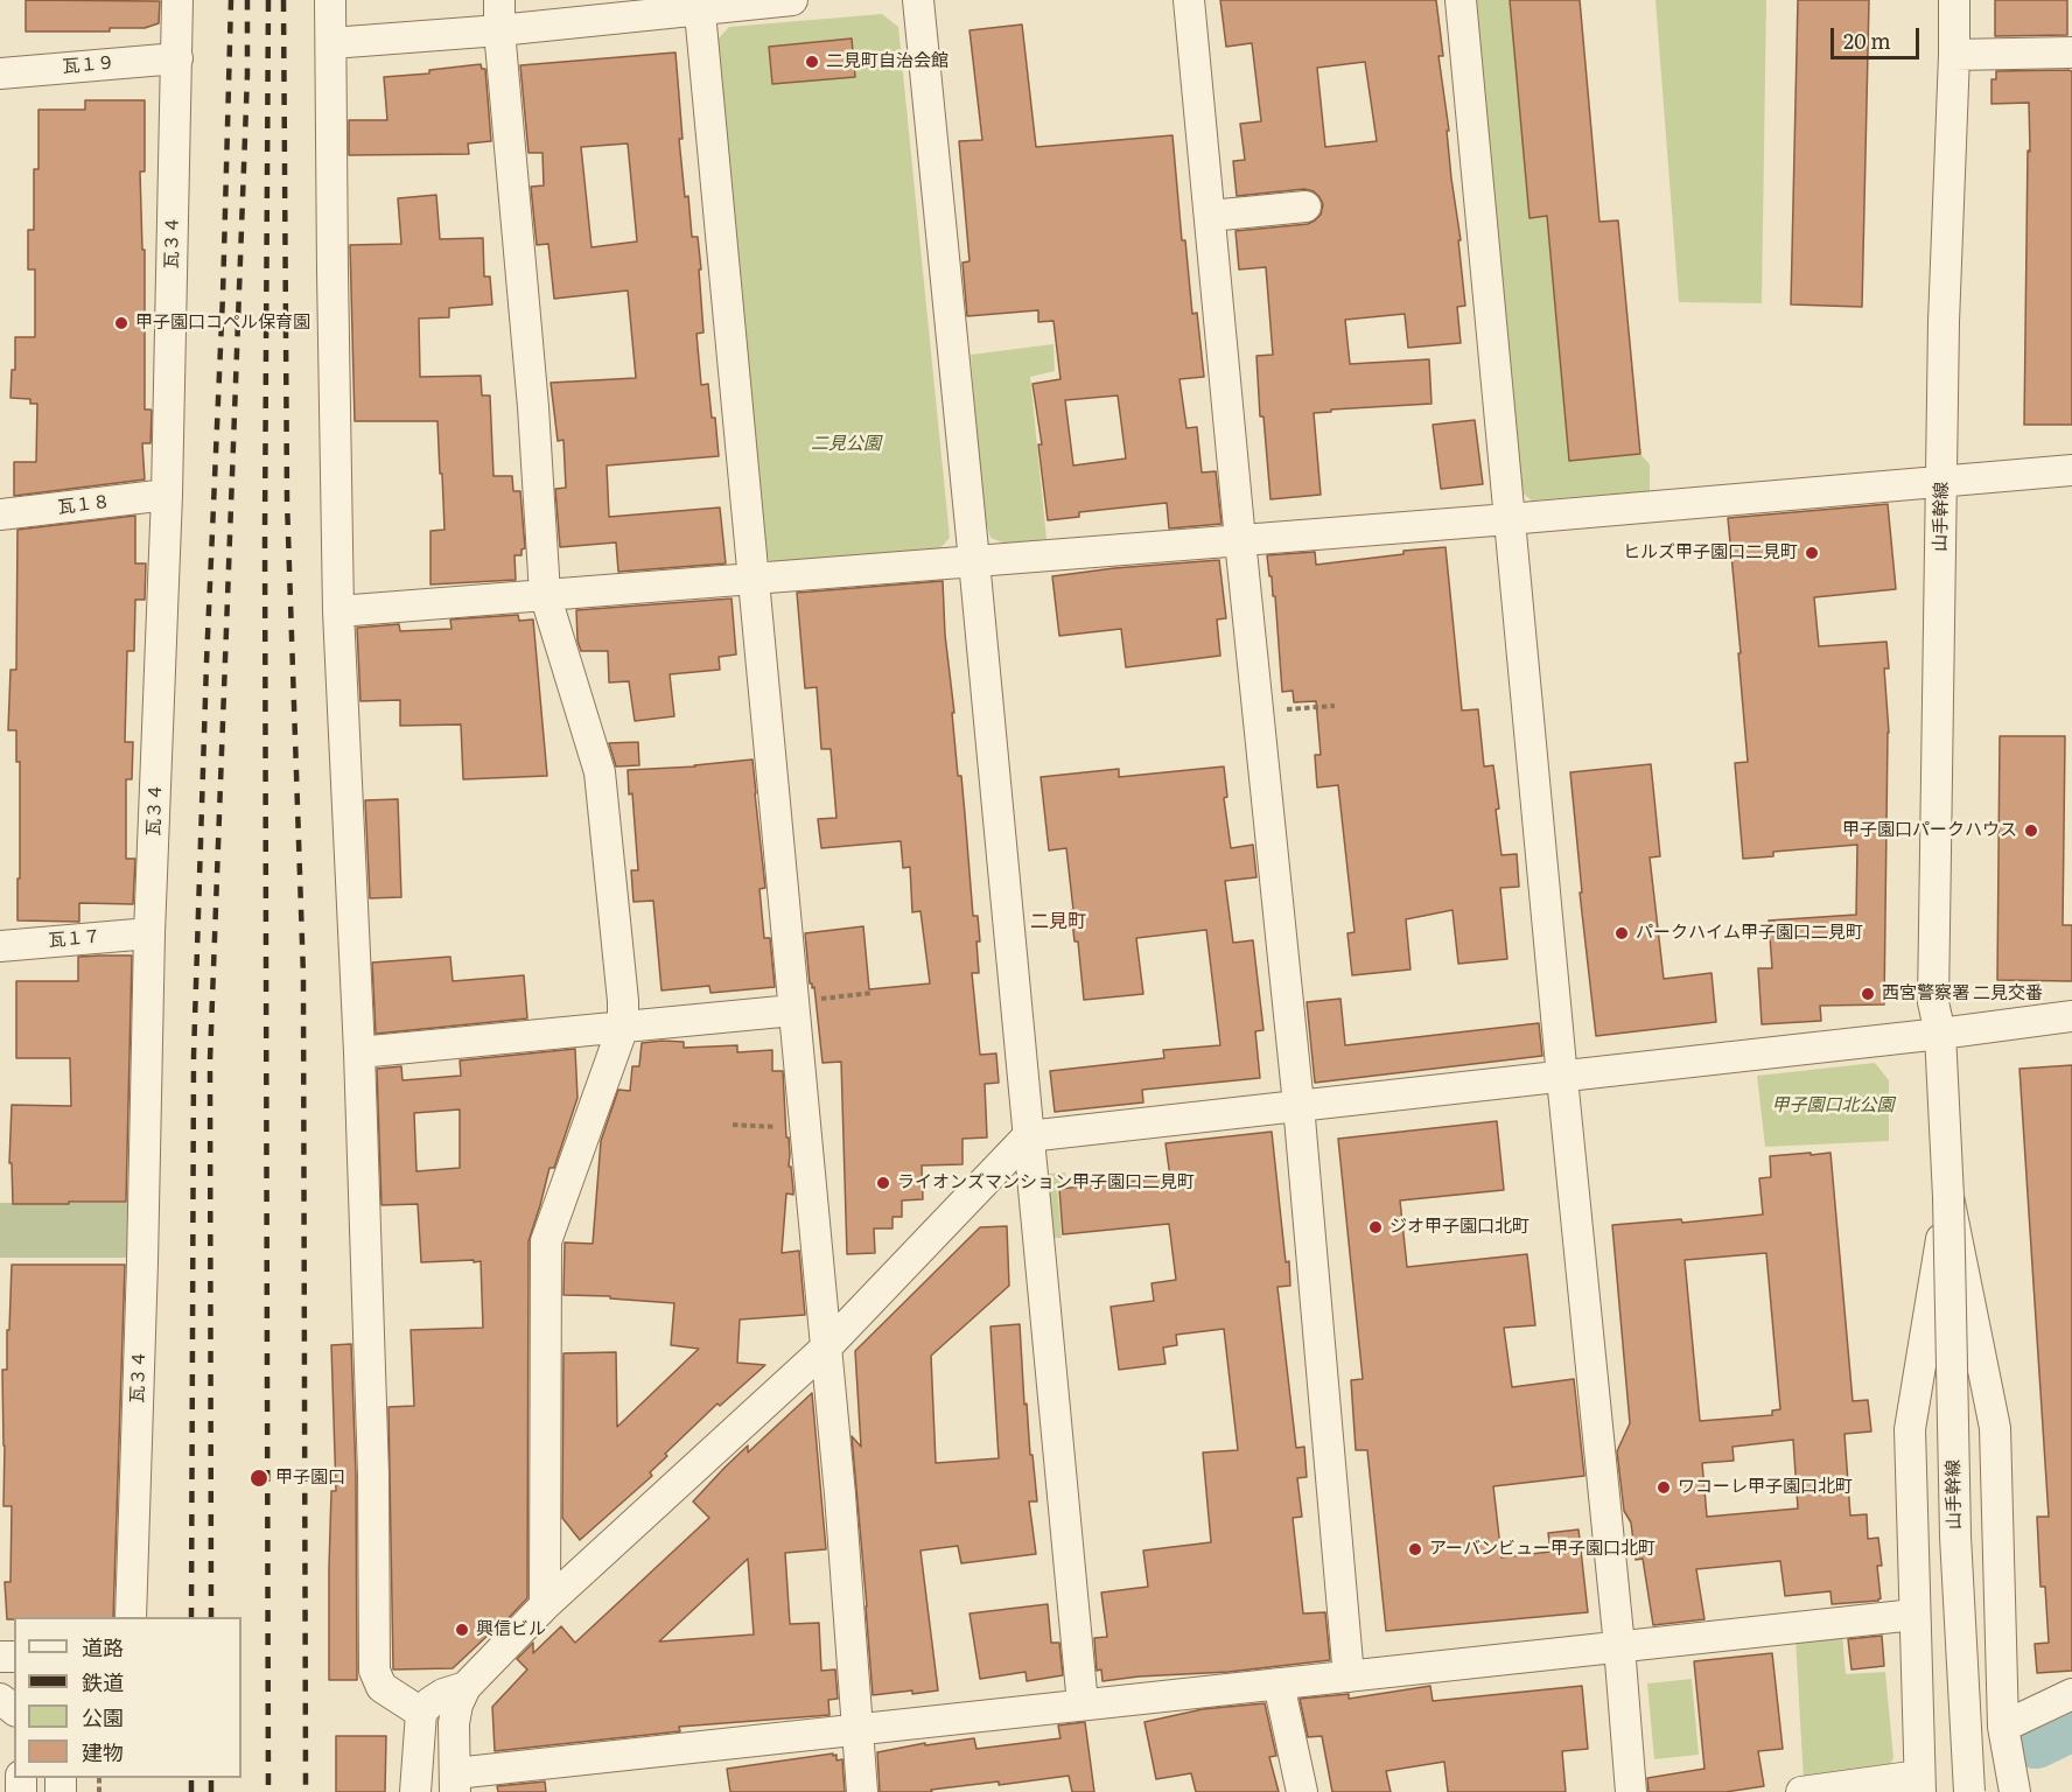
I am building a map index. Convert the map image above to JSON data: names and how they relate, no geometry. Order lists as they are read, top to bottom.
{
  "streets": {
    "street": [
      "瓦１９",
      "瓦３４",
      "瓦１８",
      "山手幹線",
      "瓦１７"
    ]
  },
  "crossings": [
    ["瓦１９", "瓦３４"],
    ["瓦３４", "瓦１８"],
    ["瓦３４", "瓦１７"]
  ],
  "districts": ["二見町"],
  "parks": ["二見公園", "甲子園口北公園"],
  "places": [
    "二見町自治会館",
    "甲子園口コペル保育園",
    "ヒルズ甲子園口二見町",
    "甲子園口パークハウス",
    "パークハイム甲子園口二見町",
    "西宮警察署 二見交番",
    "ライオンズマンション甲子園口二見町",
    "ジオ甲子園口北町",
    "甲子園口",
    "ワコーレ甲子園口北町",
    "アーバンビュー甲子園口北町",
    "興信ビル"
  ],
  "legend": [
    "道路",
    "鉄道",
    "公園",
    "建物"
  ],
  "scale_bar": "20 m"
}
